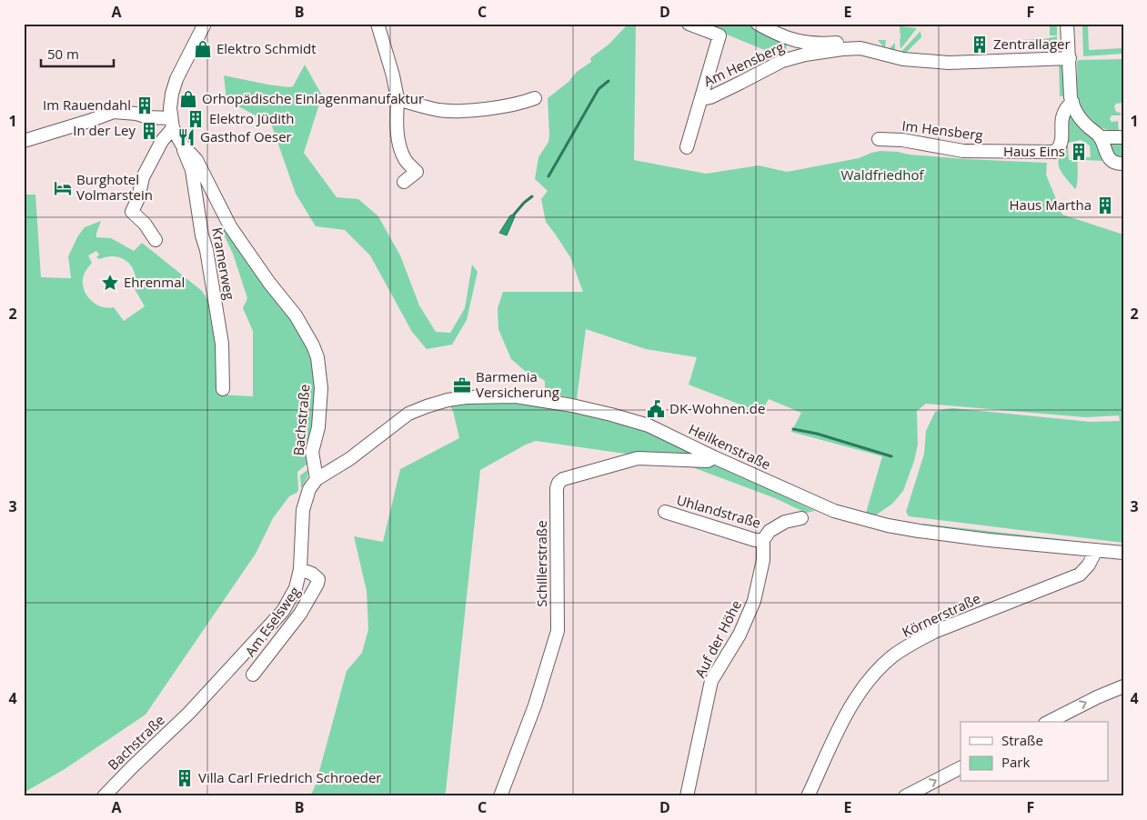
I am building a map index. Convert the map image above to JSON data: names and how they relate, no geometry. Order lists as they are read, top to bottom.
{
  "streets": {
    "street": [
      "Am Hensberg",
      "Im Hensberg",
      "Kramerweg",
      "Bachstraße",
      "Heilkenstraße",
      "Uhlandstraße",
      "Schillerstraße",
      "Körnerstraße",
      "Am Eselsweg",
      "Auf der Höhe"
    ]
  },
  "crossings": [
    ["Kramerweg", "Bachstraße"],
    ["Bachstraße", "Heilkenstraße"],
    ["Bachstraße", "Am Eselsweg"],
    ["Heilkenstraße", "Schillerstraße"],
    ["Heilkenstraße", "Körnerstraße"],
    ["Uhlandstraße", "Auf der Höhe"]
  ],
  "parks": ["Waldfriedhof"],
  "places": {
    "building": [
      "Zentrallager",
      "Im Rauendahl",
      "Elektro Jüdith",
      "In der Ley",
      "Haus Eins",
      "Haus Martha",
      "Villa Carl Friedrich Schroeder"
    ],
    "shop": ["Elektro Schmidt", "Orhopädische Einlagenmanufaktur"],
    "restaurant": ["Gasthof Oeser"],
    "hotel": ["Burghotel Volmarstein"],
    "place": ["Ehrenmal"],
    "office": ["Barmenia Versicherung"],
    "public building": ["DK-Wohnen.de"]
  },
  "legend": ["Straße", "Park"],
  "scale_bar": "50 m",
  "grid": {
    "columns": [
      "A",
      "B",
      "C",
      "D",
      "E",
      "F"
    ],
    "rows": [
      "1",
      "2",
      "3",
      "4"
    ]
  }
}
